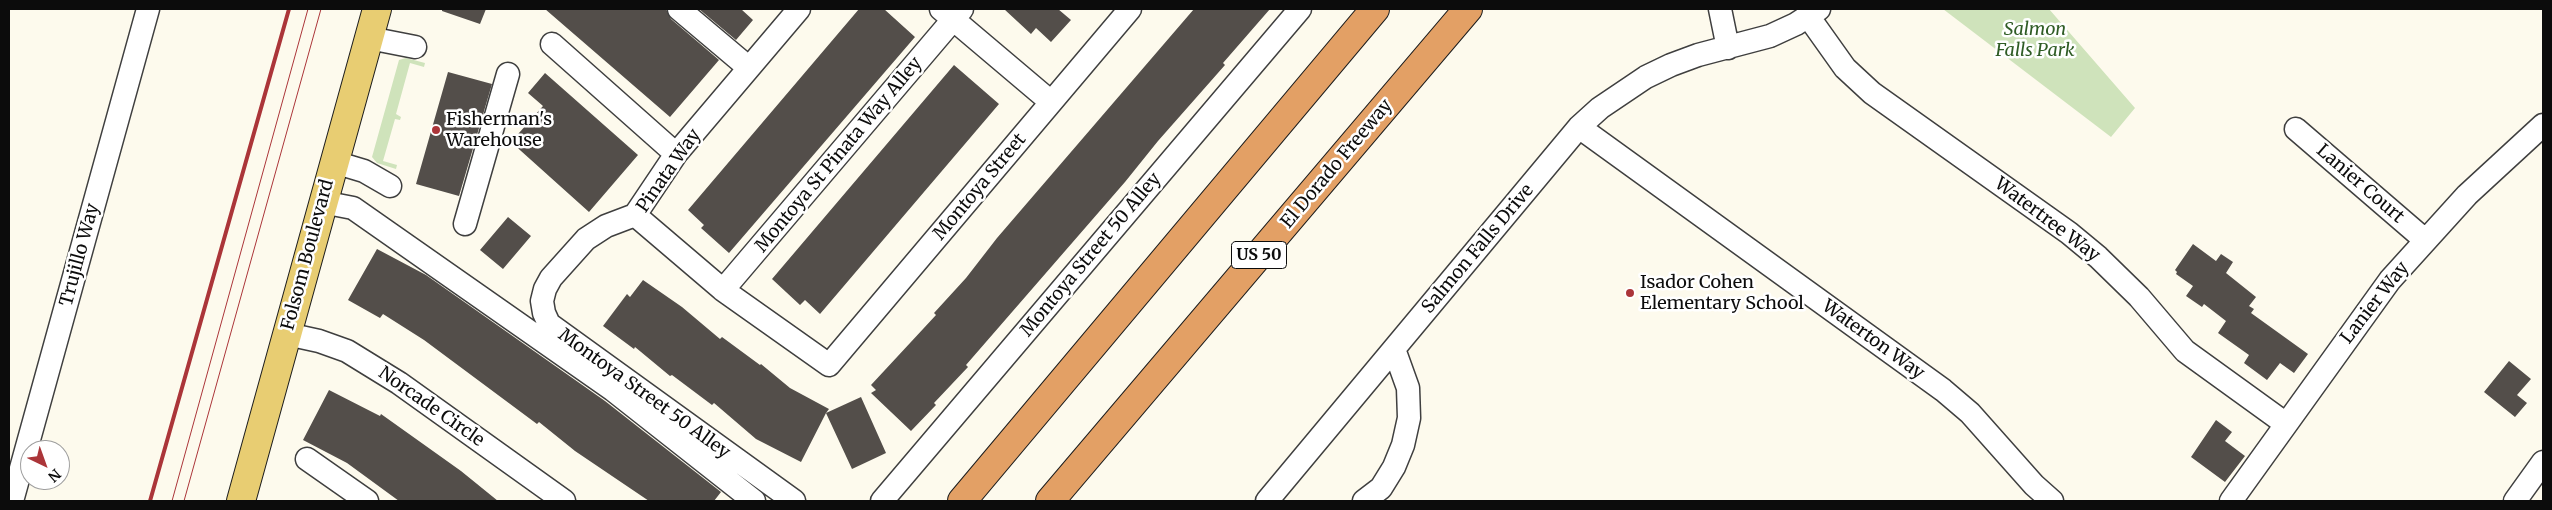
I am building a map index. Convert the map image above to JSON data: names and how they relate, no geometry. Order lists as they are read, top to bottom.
{
  "streets": {
    "highway": ["El Dorado Freeway", "US 50"],
    "main road": ["Folsom Boulevard"],
    "street": [
      "Montoya St Pinata Way Alley",
      "Pinata Way",
      "Lanier Court",
      "Montoya Street",
      "Watertree Way",
      "Salmon Falls Drive",
      "Trujillo Way",
      "Montoya Street 50 Alley",
      "Lanier Way",
      "Waterton Way",
      "Norcade Circle"
    ]
  },
  "crossings": [
    ["Montoya St Pinata Way Alley", "Pinata Way"],
    ["Pinata Way", "Montoya Street"],
    ["Pinata Way", "Montoya Street 50 Alley"],
    ["Lanier Court", "Lanier Way"],
    ["Watertree Way", "Salmon Falls Drive"],
    ["Watertree Way", "Lanier Way"],
    ["Salmon Falls Drive", "Waterton Way"],
    ["Folsom Boulevard", "Norcade Circle"]
  ],
  "parks": ["Salmon Falls Park"],
  "places": ["Fisherman's Warehouse", "Isador Cohen Elementary School"],
  "north": "bottom right"
}
